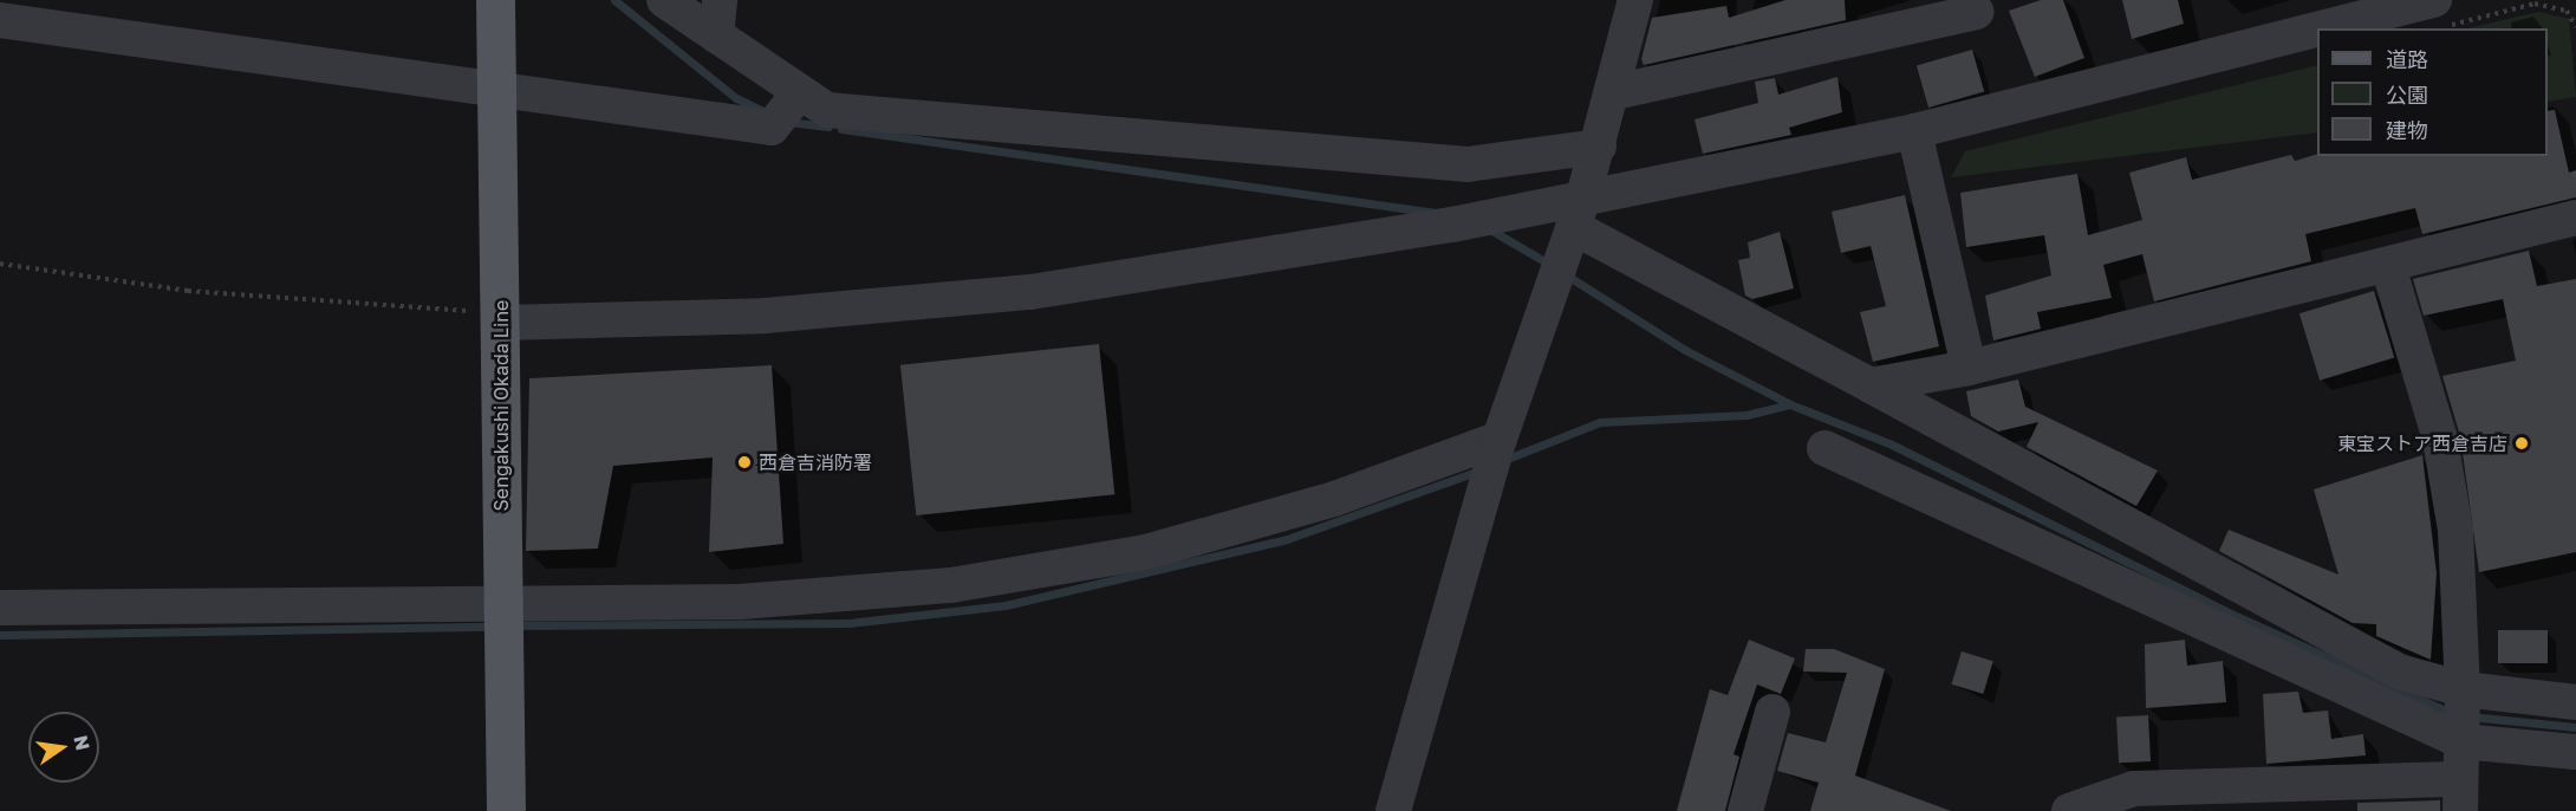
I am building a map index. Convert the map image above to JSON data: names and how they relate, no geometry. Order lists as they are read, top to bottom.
{
  "streets": {
    "main road": ["Sengakushi Okada Line"]
  },
  "places": ["東宝ストア西倉吉店", "西倉吉消防署"],
  "legend": ["道路", "公園", "建物"],
  "north": "right"
}
